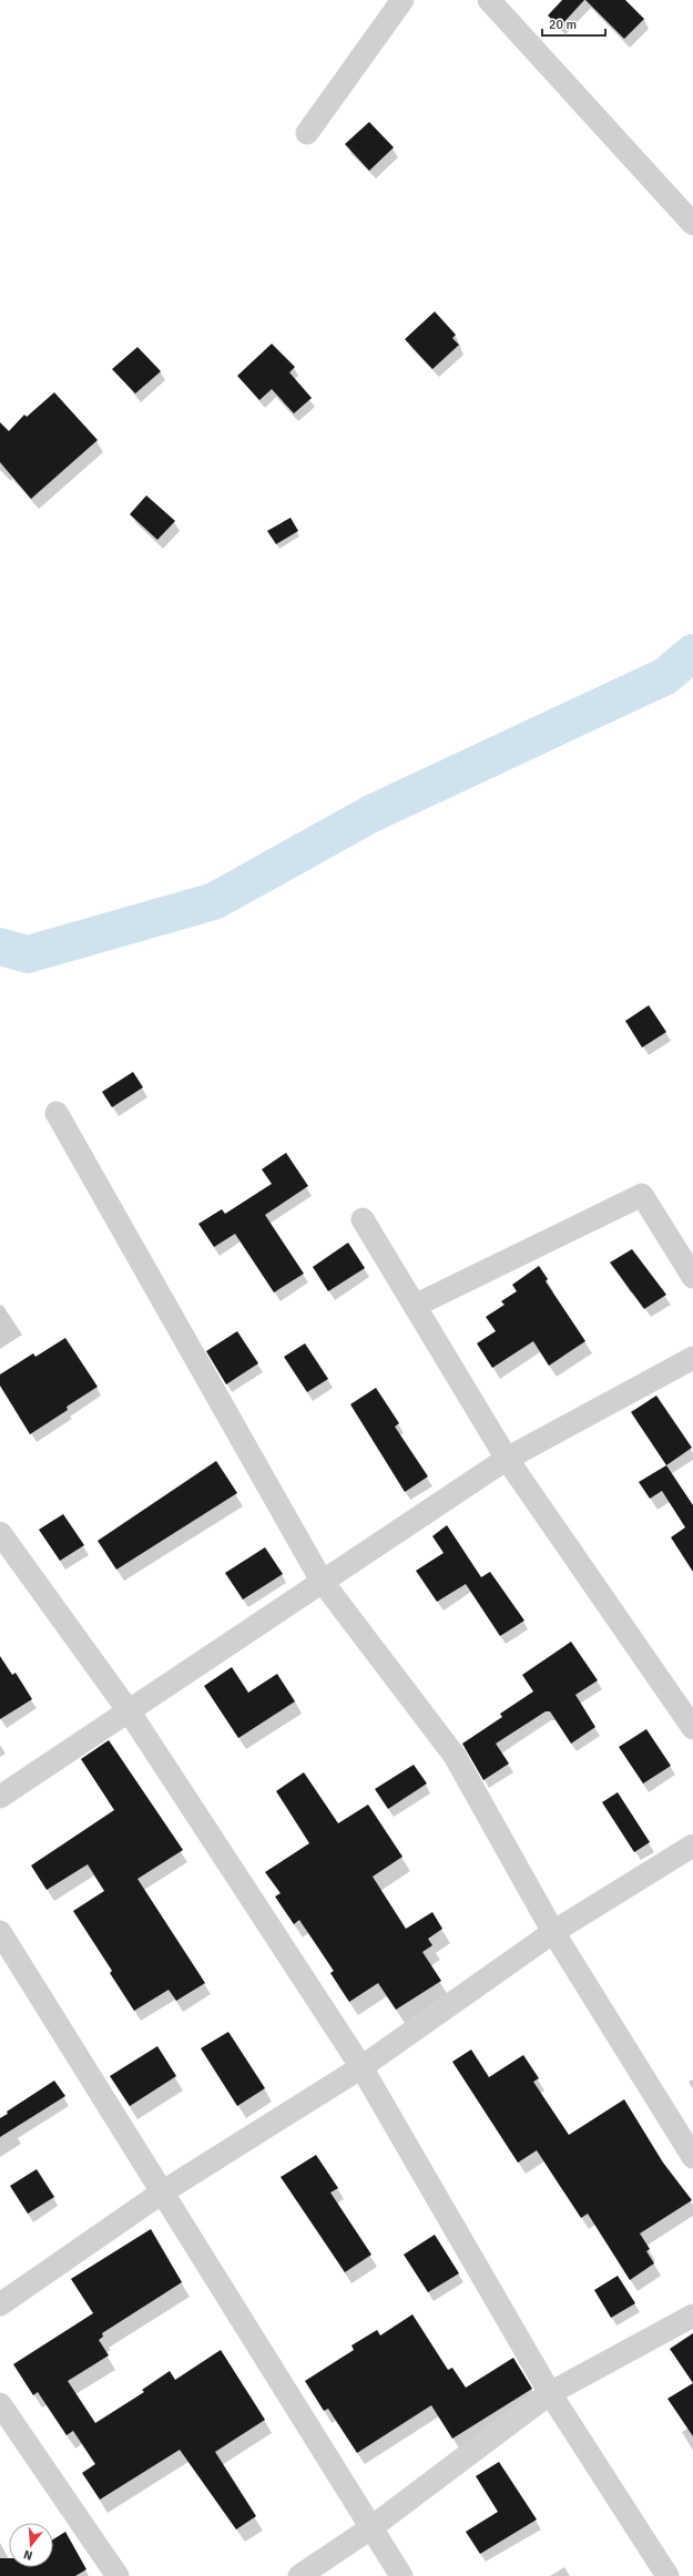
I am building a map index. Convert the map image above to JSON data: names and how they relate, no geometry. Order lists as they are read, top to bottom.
{
  "scale_bar": "20 m",
  "north": "bottom"
}
